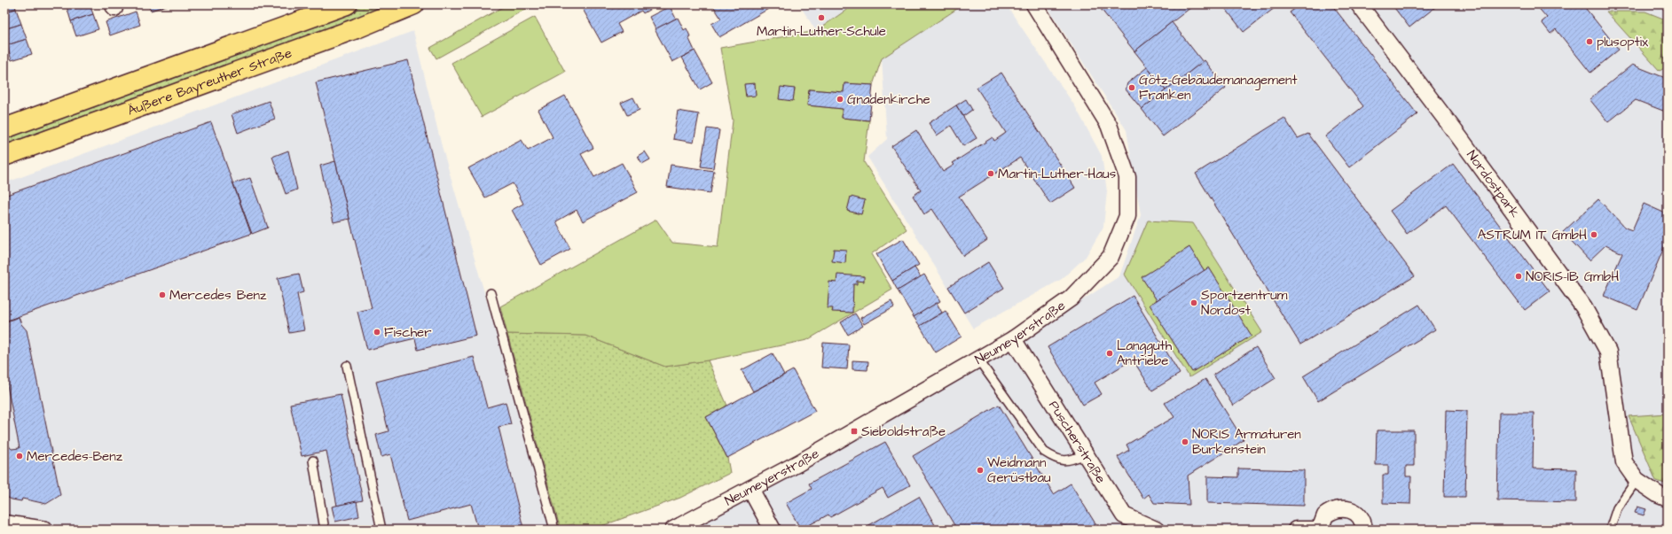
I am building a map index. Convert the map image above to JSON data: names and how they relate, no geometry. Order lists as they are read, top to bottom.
{
  "streets": {
    "main road": ["Äußere Bayreuther Straße"],
    "street": ["Nordostpark", "Neumeyerstraße", "Puscherstraße"]
  },
  "crossings": [
    ["Neumeyerstraße", "Puscherstraße"]
  ],
  "places": {
    "other": [
      "Martin-Luther-Schule",
      "plusoptix",
      "Götz-Gebäudemanagement Franken",
      "Gnadenkirche",
      "Martin-Luther-Haus",
      "ASTRUM IT GmbH",
      "NORIS-IB GmbH",
      "Mercedes Benz",
      "Sportzentrum Nordost",
      "Fischer",
      "Langguth Antriebe",
      "NORIS Armaturen Burkenstein",
      "Mercedes-Benz",
      "Weidmann Gerüstbau"
    ],
    "transit": ["Sieboldstraße"]
  }
}
